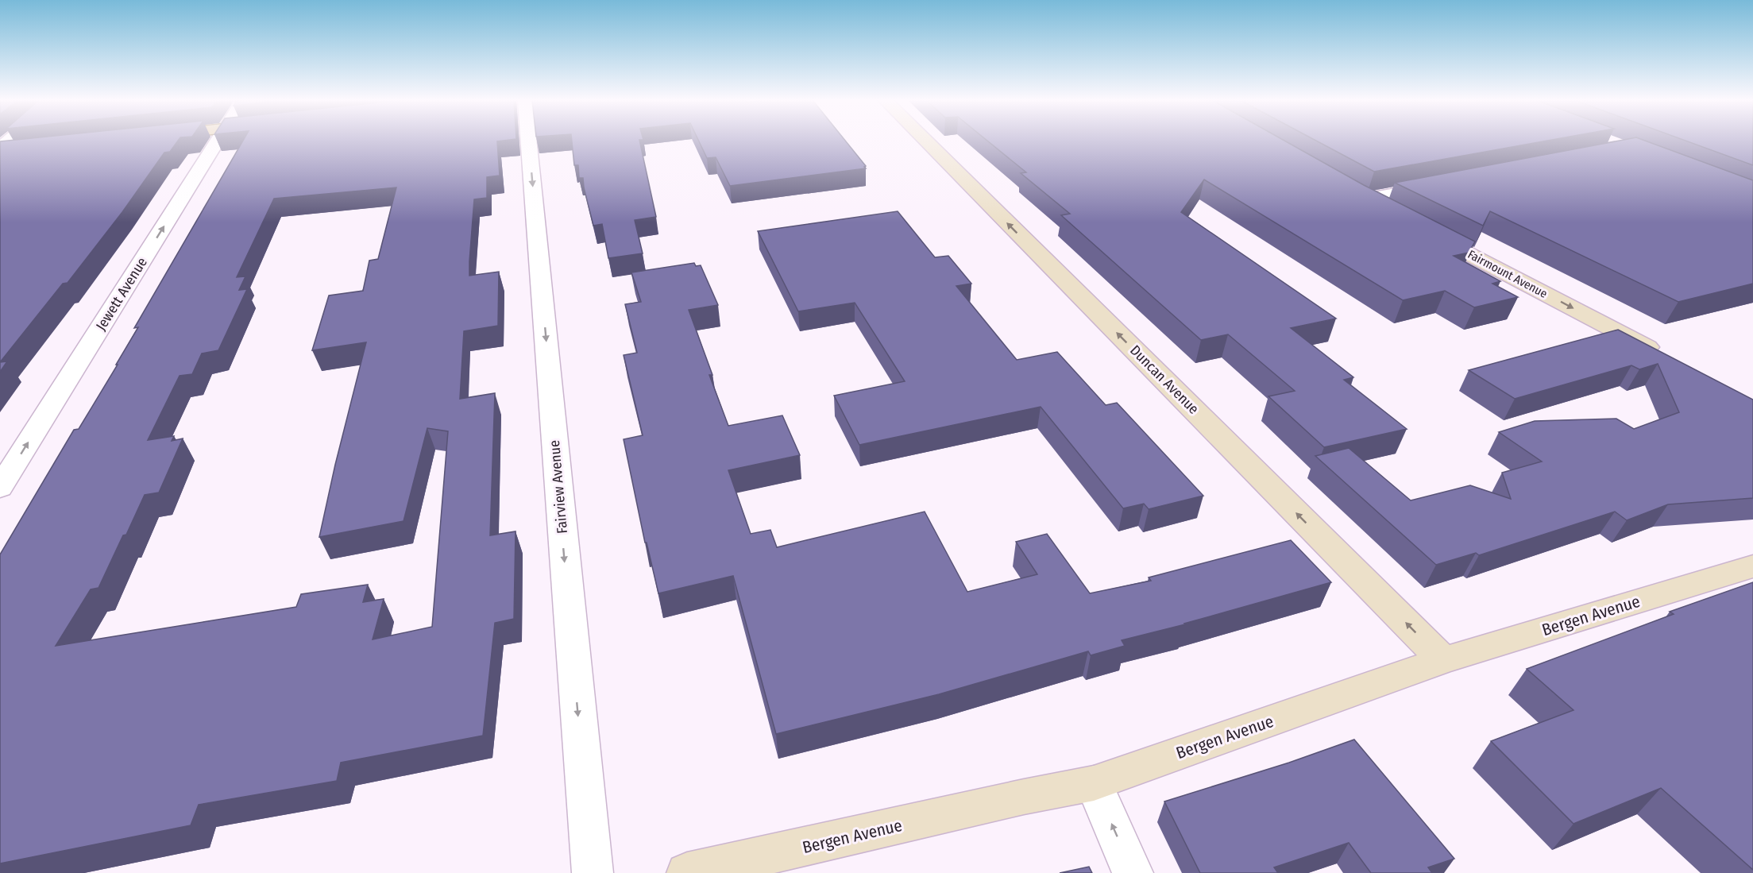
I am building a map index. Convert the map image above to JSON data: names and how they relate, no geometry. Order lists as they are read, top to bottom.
{
  "streets": {
    "street": [
      "Fairmount Avenue",
      "Jewett Avenue",
      "Duncan Avenue",
      "Fairview Avenue",
      "Bergen Avenue"
    ]
  },
  "crossings": [
    ["Duncan Avenue", "Bergen Avenue"]
  ],
  "one_way": [
    "Fairmount Avenue",
    "Jewett Avenue",
    "Duncan Avenue",
    "Fairview Avenue"
  ]
}
